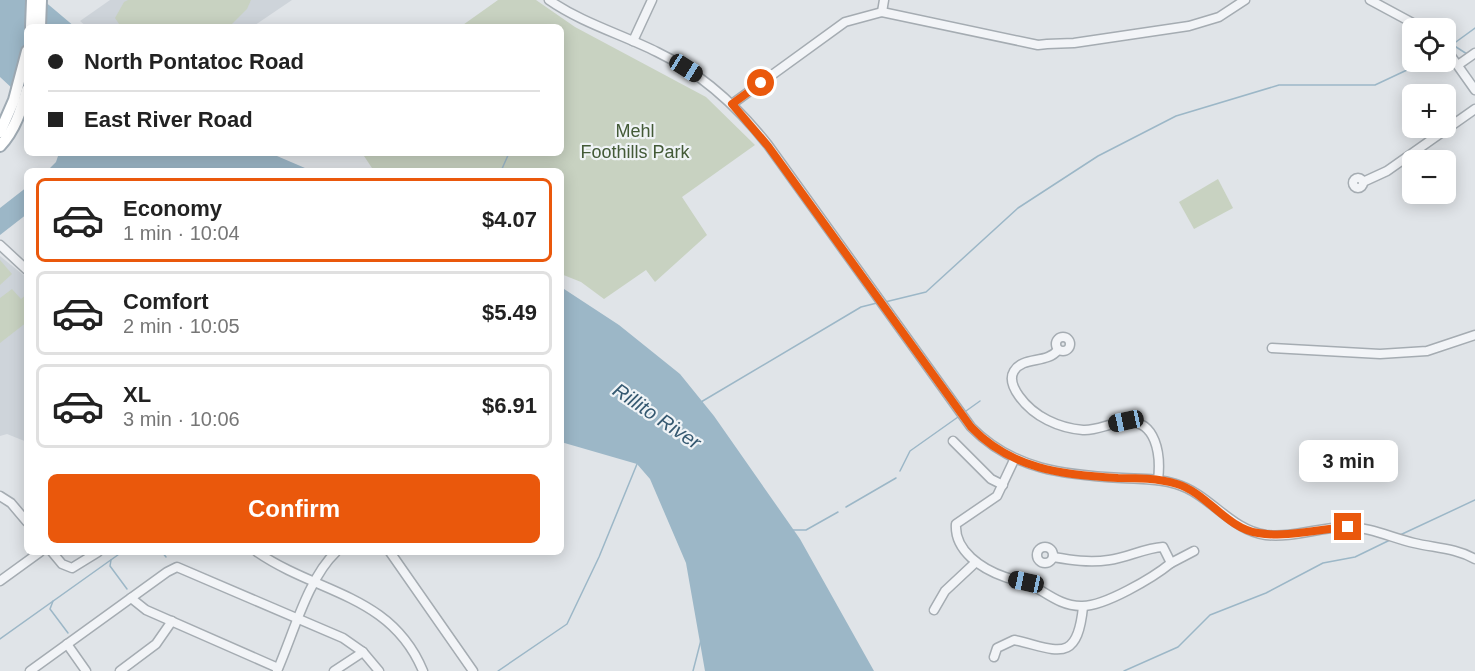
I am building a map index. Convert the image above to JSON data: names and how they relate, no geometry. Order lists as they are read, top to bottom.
{
  "water": ["Rillito River"],
  "parks": ["Mehl Foothills Park"],
  "page": {
    "map_buttons": ["+", "−"],
    "banner": ["North Pontatoc Road", "East River Road"],
    "list": [
      {
        "name": "Economy",
        "note": "1 min · 10:04",
        "value": "$4.07"
      },
      {
        "name": "Comfort",
        "note": "2 min · 10:05",
        "value": "$5.49"
      },
      {
        "name": "XL",
        "note": "3 min · 10:06",
        "value": "$6.91"
      }
    ],
    "bubble": "3 min",
    "buttons": "Confirm"
  }
}
